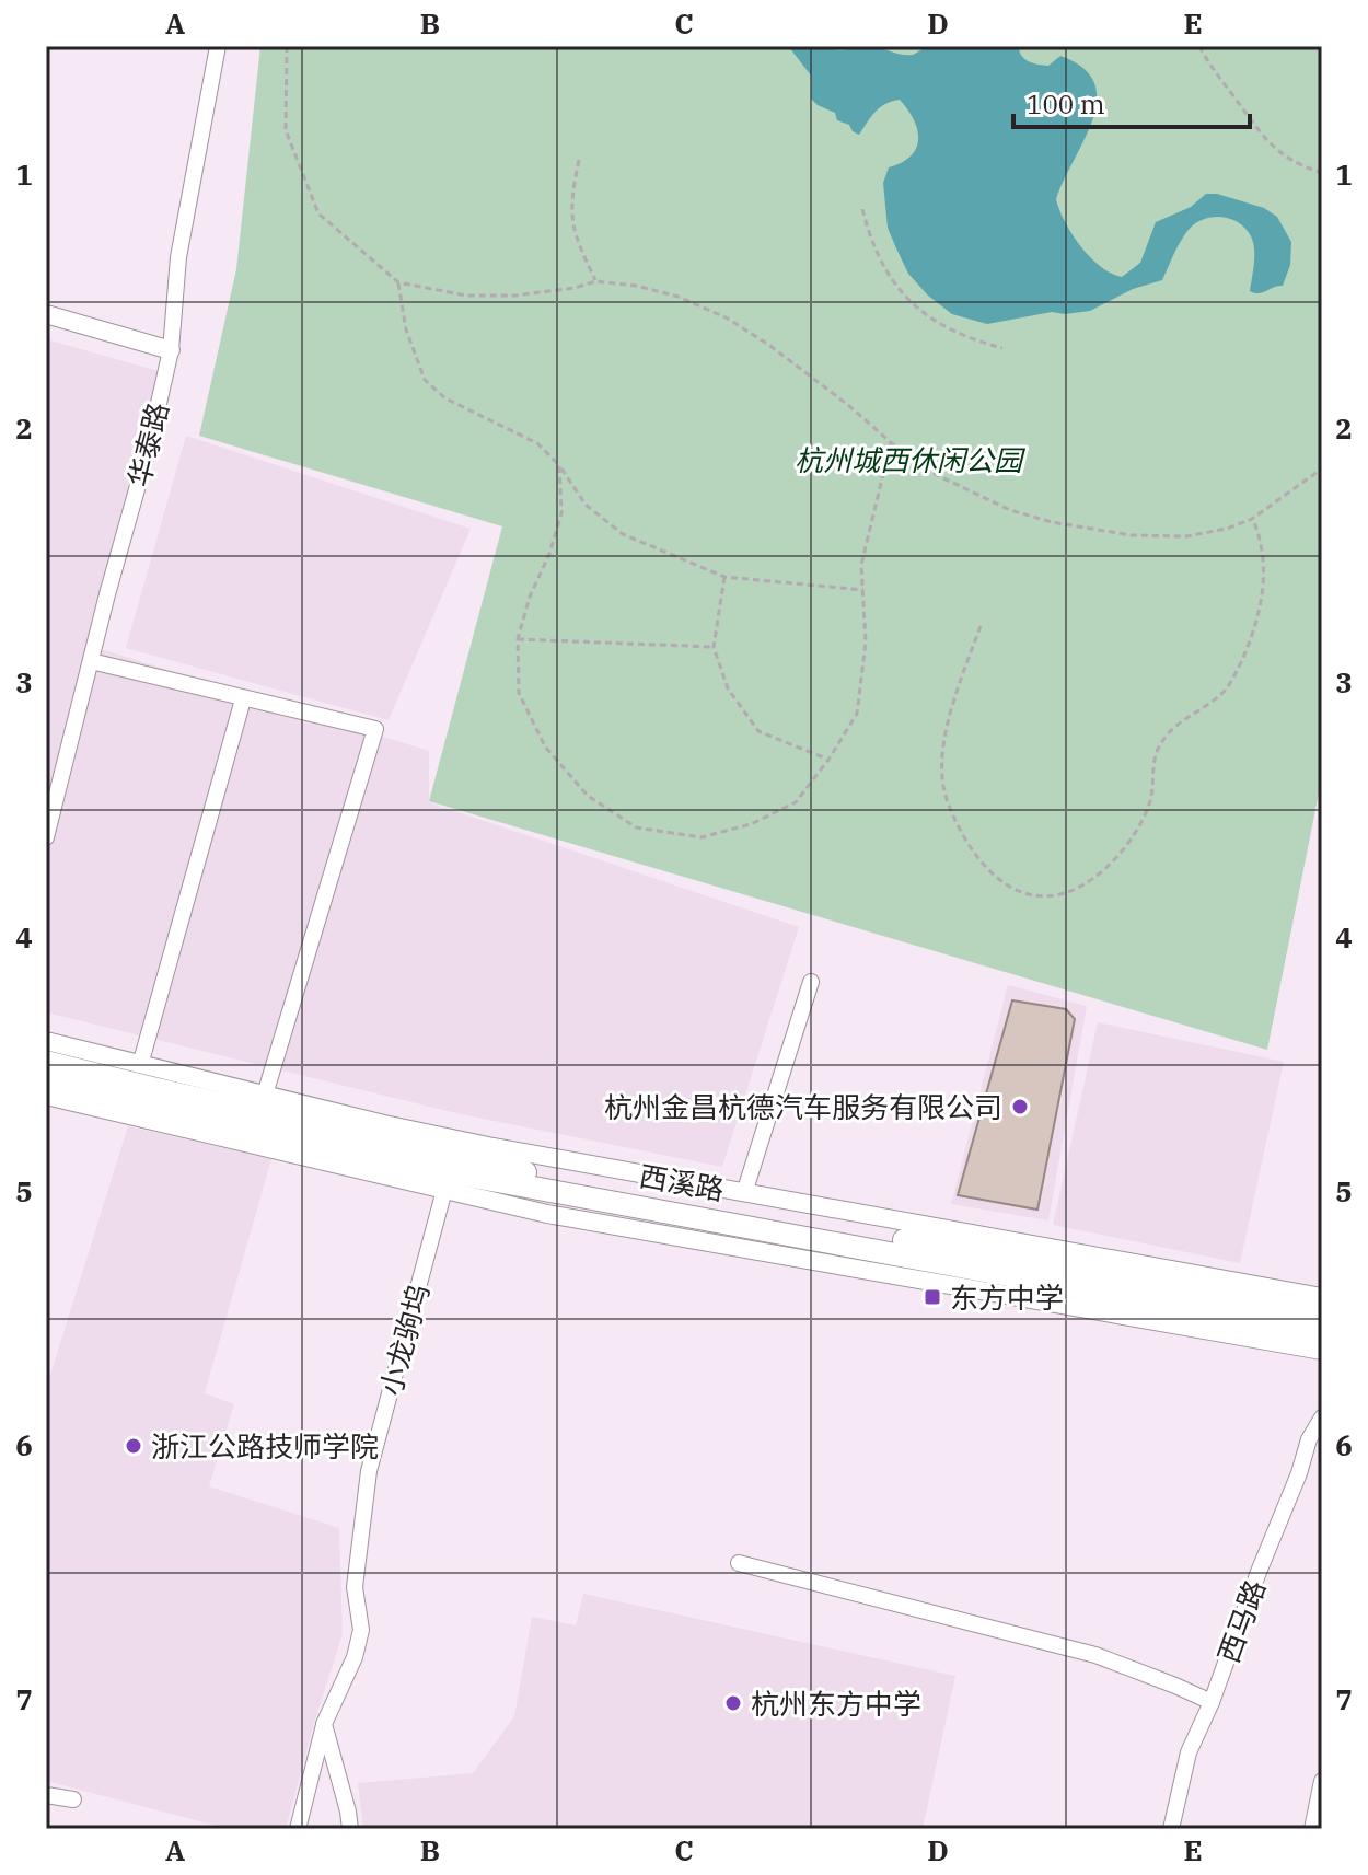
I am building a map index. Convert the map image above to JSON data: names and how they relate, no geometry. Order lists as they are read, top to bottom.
{
  "streets": {
    "main road": ["西溪路"],
    "street": ["华泰路", "小龙驹坞", "西马路"]
  },
  "crossings": [
    ["西溪路", "小龙驹坞"]
  ],
  "parks": ["杭州城西休闲公园"],
  "places": {
    "other": ["杭州金昌杭德汽车服务有限公司", "浙江公路技师学院", "杭州东方中学"],
    "transit": ["东方中学"]
  },
  "scale_bar": "100 m",
  "grid": {
    "columns": [
      "A",
      "B",
      "C",
      "D",
      "E"
    ],
    "rows": [
      "1",
      "2",
      "3",
      "4",
      "5",
      "6",
      "7"
    ]
  }
}
